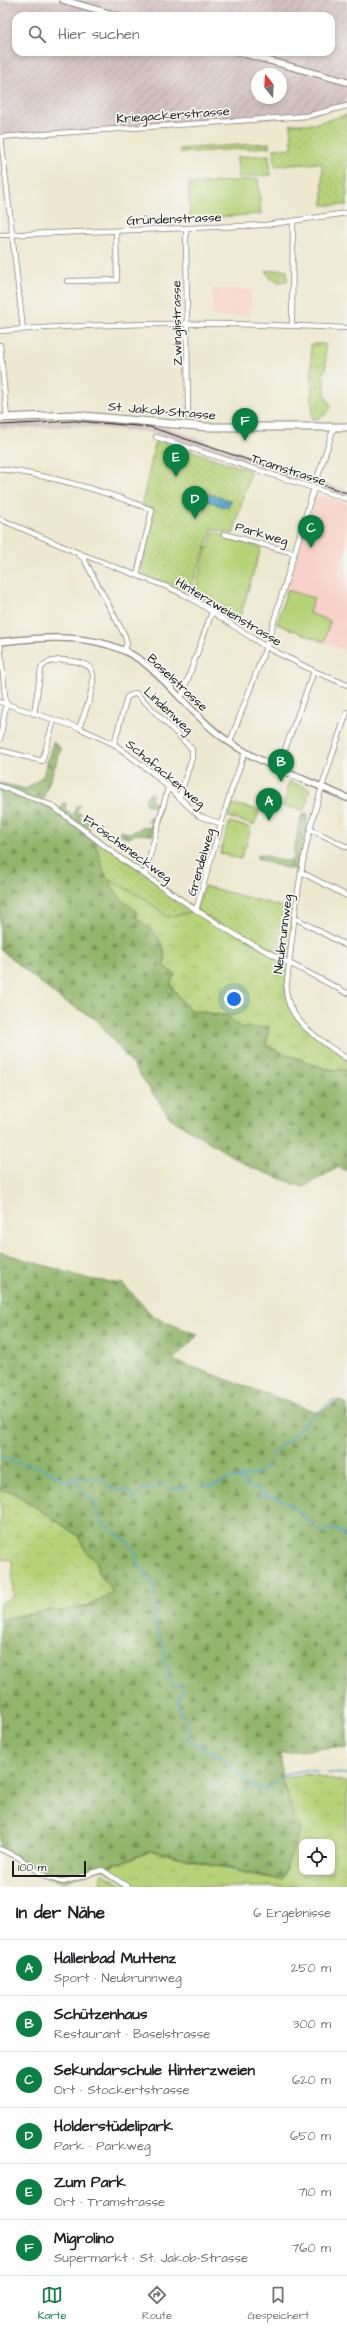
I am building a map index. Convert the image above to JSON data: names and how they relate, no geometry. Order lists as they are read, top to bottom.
{
  "streets": {
    "main road": ["St. Jakob-Strasse"],
    "street": [
      "Kriegackerstrasse",
      "Gründenstrasse",
      "Zwinglistrasse",
      "Tramstrasse",
      "Parkweg",
      "Hinterzweienstrasse",
      "Baselstrasse",
      "Lindenweg",
      "Schafackerweg",
      "Fröscheneckweg",
      "Grendelweg",
      "Neubrunnweg"
    ]
  },
  "crossings": [
    ["Gründenstrasse", "Zwinglistrasse"],
    ["Baselstrasse", "Grendelweg"],
    ["Baselstrasse", "Neubrunnweg"],
    ["Lindenweg", "Schafackerweg"],
    ["Schafackerweg", "Grendelweg"],
    ["Fröscheneckweg", "Grendelweg"],
    ["Fröscheneckweg", "Neubrunnweg"]
  ],
  "scale_bar": "100 m",
  "north": "top",
  "page": {
    "search": "Hier suchen",
    "pins": [
      "F",
      "E",
      "D",
      "C",
      "B",
      "A"
    ],
    "scale": "100 m",
    "heading": ["In der Nähe", "6 Ergebnisse"],
    "list": [
      {
        "mark": "A",
        "name": "Hallenbad Muttenz",
        "note": "Sport · Neubrunnweg",
        "value": "250 m"
      },
      {
        "mark": "B",
        "name": "Schützenhaus",
        "note": "Restaurant · Baselstrasse",
        "value": "300 m"
      },
      {
        "mark": "C",
        "name": "Sekundarschule Hinterzweien",
        "note": "Ort · Stockertstrasse",
        "value": "620 m"
      },
      {
        "mark": "D",
        "name": "Holderstüdelipark",
        "note": "Park · Parkweg",
        "value": "650 m"
      },
      {
        "mark": "E",
        "name": "Zum Park",
        "note": "Ort · Tramstrasse",
        "value": "710 m"
      },
      {
        "mark": "F",
        "name": "Migrolino",
        "note": "Supermarkt · St. Jakob-Strasse",
        "value": "760 m"
      }
    ],
    "nav": ["Karte", "Route", "Gespeichert"]
  }
}
